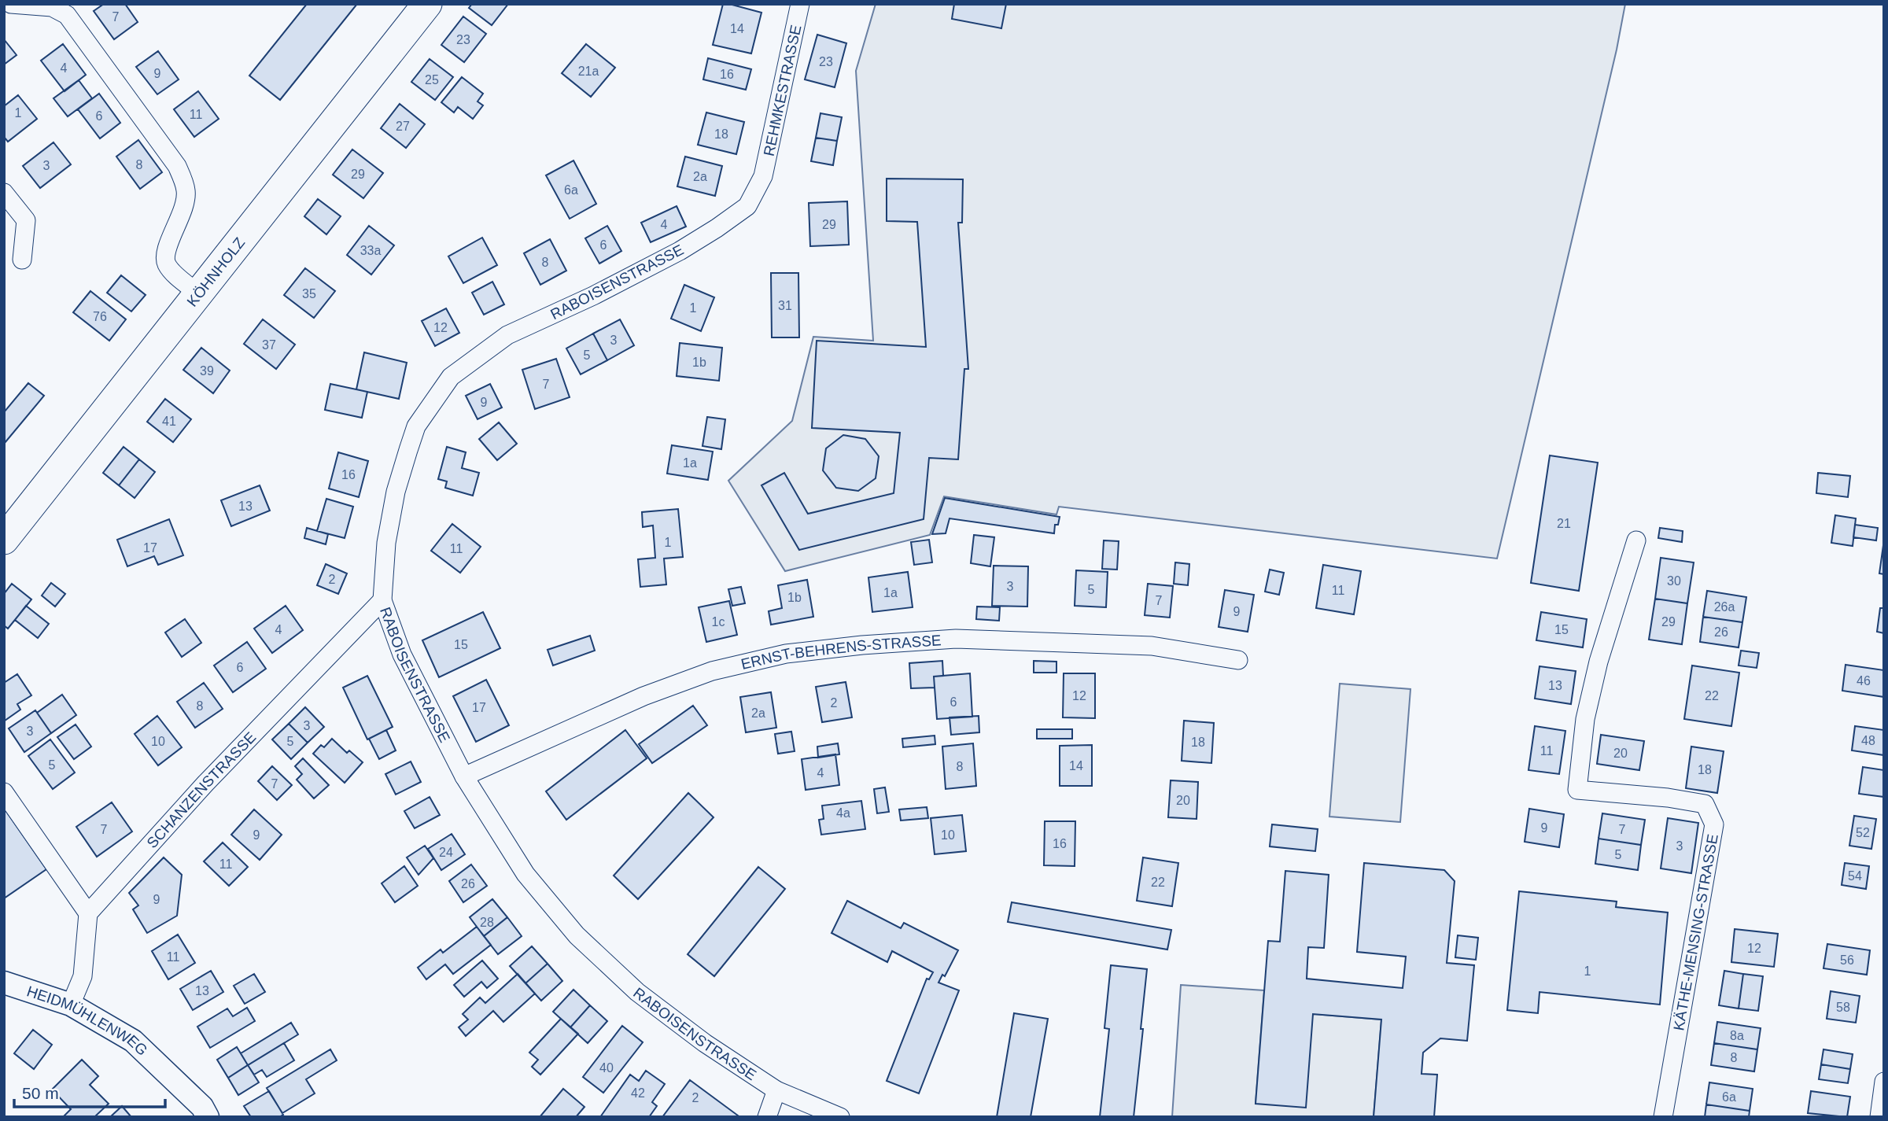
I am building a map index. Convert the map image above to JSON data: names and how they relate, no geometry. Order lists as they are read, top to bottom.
{
  "streets": {
    "main road": ["KÖHNHOLZ"],
    "street": [
      "REHMKESTRASSE",
      "RABOISENSTRASSE",
      "ERNST-BEHRENS-STRASSE",
      "SCHANZENSTRASSE",
      "KÄTHE-MENSING-STRASSE",
      "HEIDMÜHLENWEG"
    ]
  },
  "crossings": [
    ["REHMKESTRASSE", "RABOISENSTRASSE"],
    ["RABOISENSTRASSE", "ERNST-BEHRENS-STRASSE"],
    ["RABOISENSTRASSE", "SCHANZENSTRASSE"]
  ],
  "house_numbers": [
    "7",
    "14",
    "23",
    "23",
    "4",
    "21a",
    "9",
    "16",
    "25",
    "1",
    "11",
    "6",
    "27",
    "18",
    "8",
    "3",
    "29",
    "2a",
    "6a",
    "4",
    "29",
    "6",
    "33a",
    "8",
    "35",
    "31",
    "1",
    "76",
    "12",
    "3",
    "37",
    "5",
    "1b",
    "39",
    "7",
    "9",
    "41",
    "1a",
    "16",
    "13",
    "21",
    "1",
    "17",
    "11",
    "2",
    "30",
    "3",
    "5",
    "11",
    "1a",
    "1b",
    "7",
    "26a",
    "9",
    "1c",
    "29",
    "4",
    "15",
    "26",
    "15",
    "6",
    "46",
    "13",
    "12",
    "22",
    "6",
    "2",
    "8",
    "17",
    "2a",
    "3",
    "3",
    "48",
    "10",
    "5",
    "18",
    "11",
    "20",
    "5",
    "14",
    "8",
    "18",
    "4",
    "7",
    "20",
    "4a",
    "9",
    "7",
    "7",
    "52",
    "9",
    "10",
    "16",
    "3",
    "24",
    "5",
    "11",
    "54",
    "22",
    "26",
    "9",
    "28",
    "12",
    "11",
    "56",
    "1",
    "13",
    "58",
    "8a",
    "8",
    "40",
    "42",
    "6a",
    "2"
  ],
  "scale_bar": "50 m"
}
